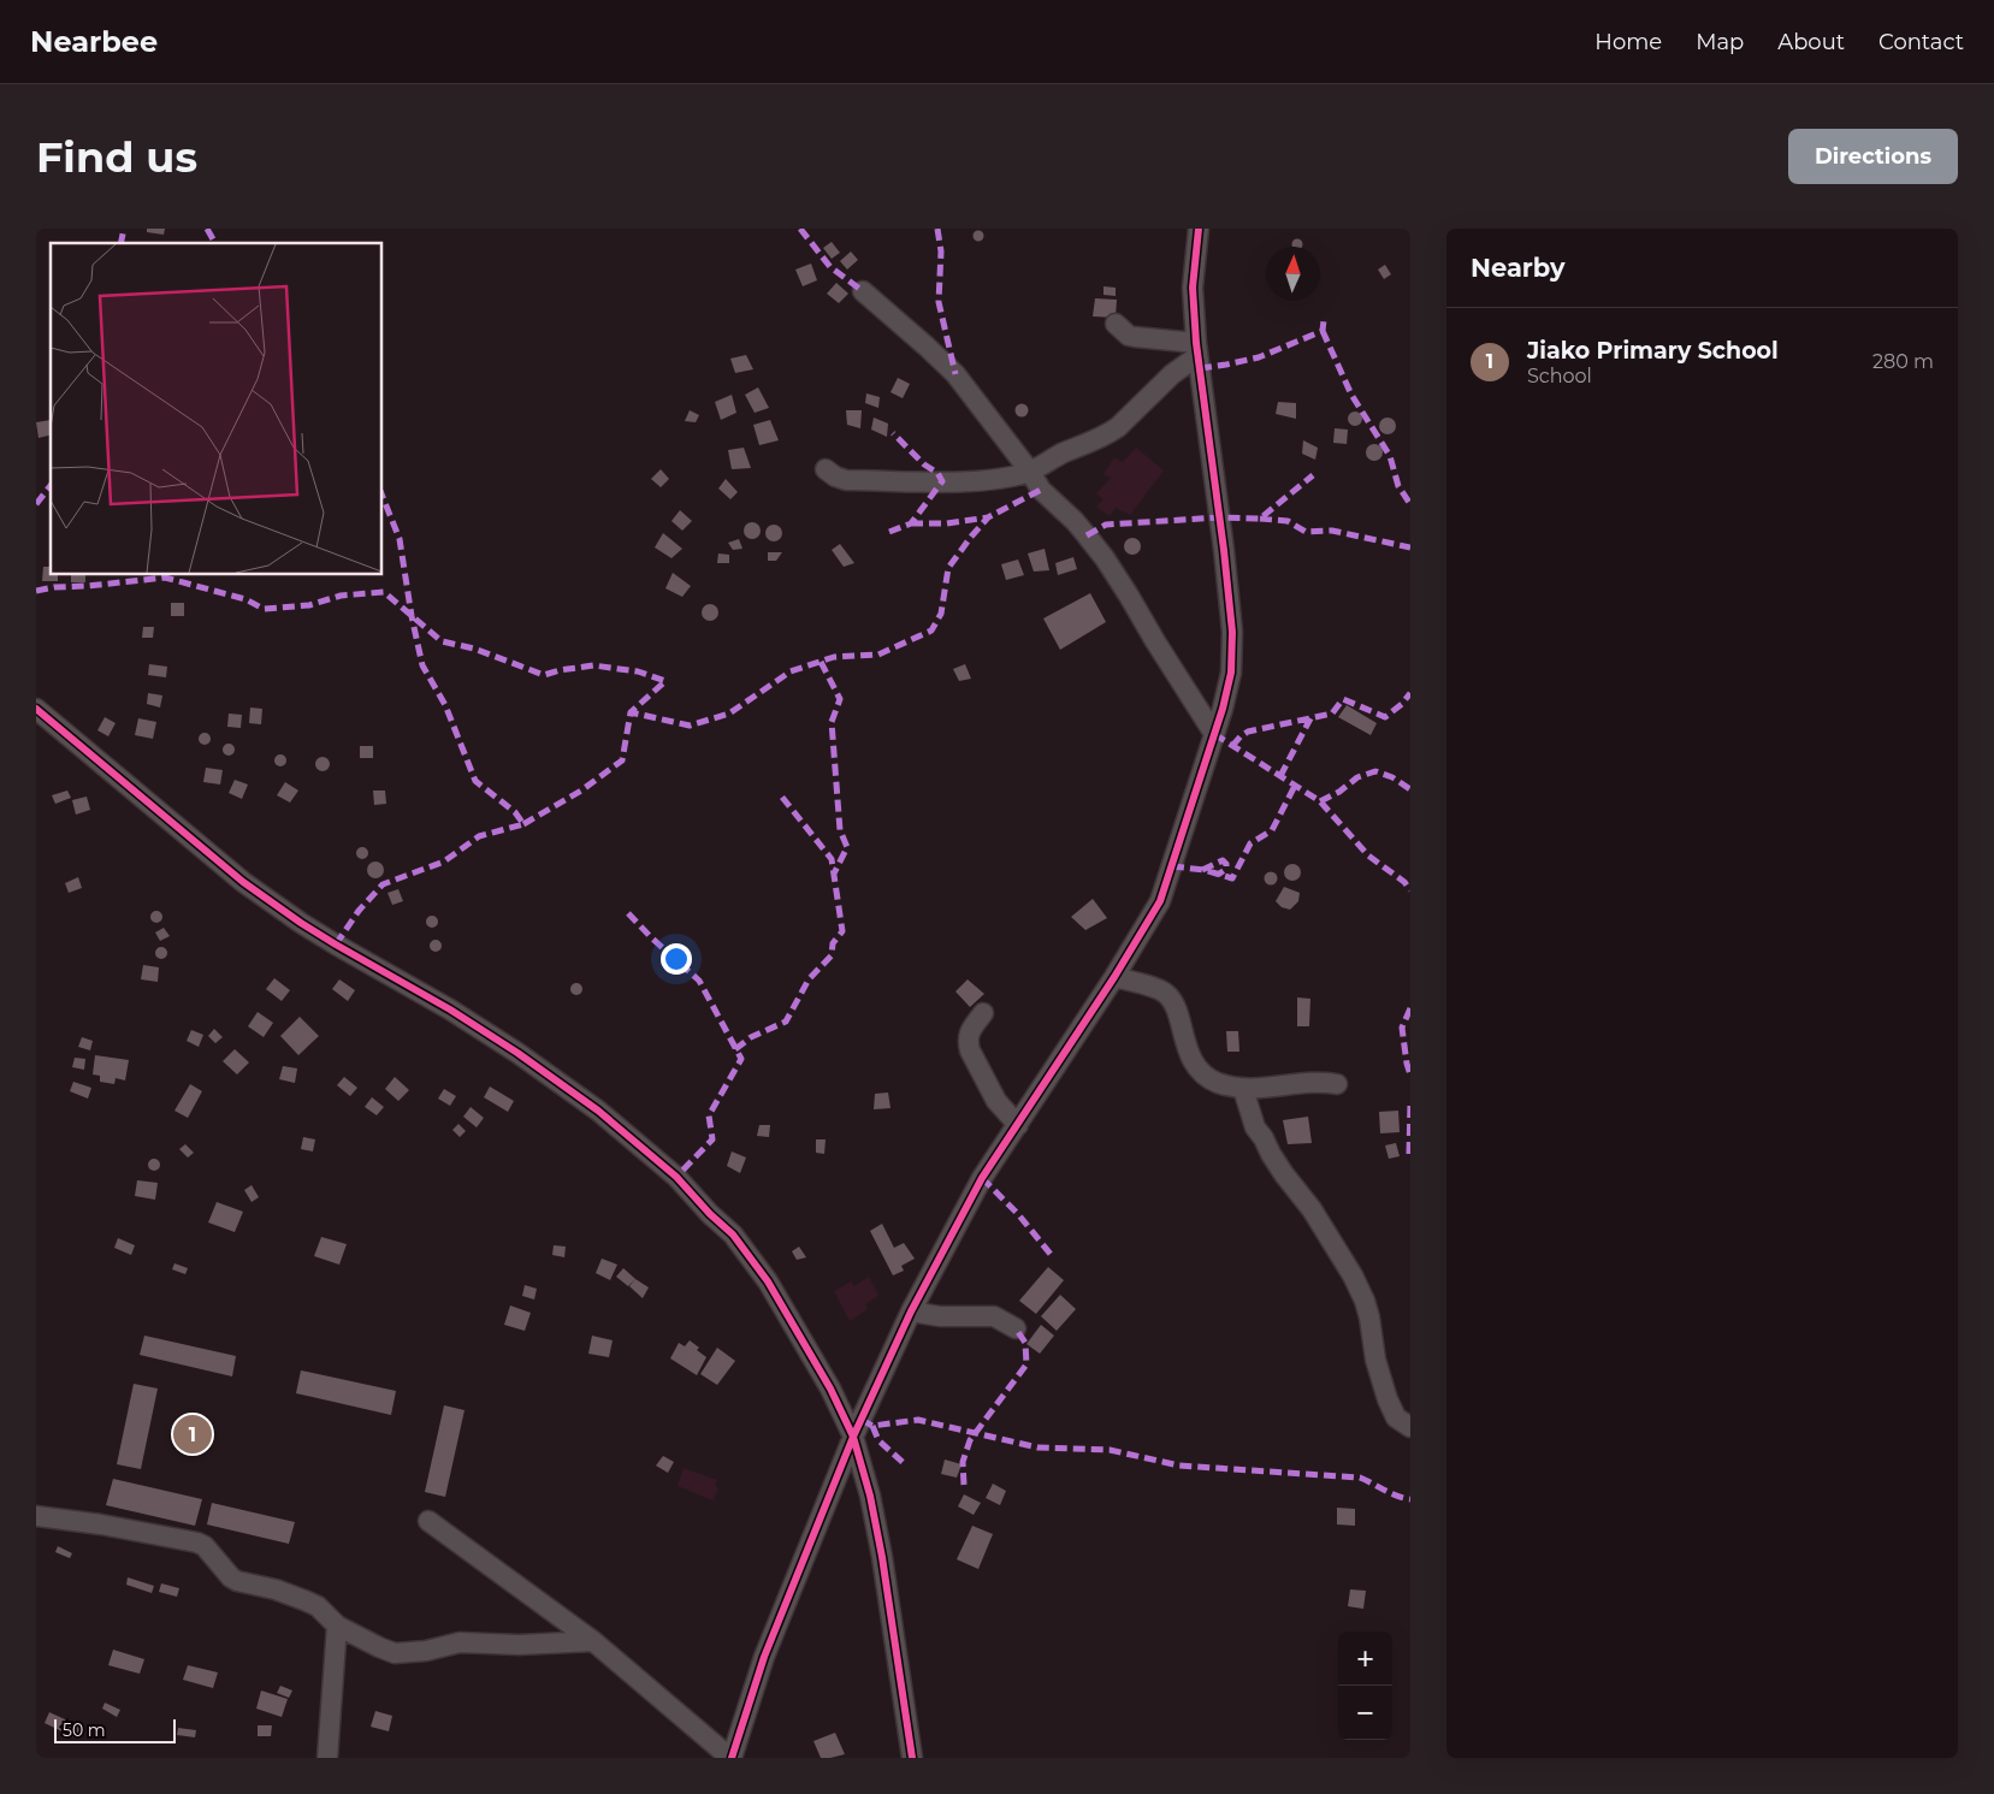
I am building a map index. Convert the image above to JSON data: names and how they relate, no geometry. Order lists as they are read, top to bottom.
{
  "scale_bar": "50 m",
  "north": "top",
  "page": {
    "header": "Nearbee",
    "nav": [
      "Home",
      "Map",
      "About",
      "Contact"
    ],
    "buttons": "Directions",
    "title": "Find us",
    "heading": "Nearby",
    "list": [
      {
        "mark": "1",
        "name": "Jiako Primary School",
        "note": "School",
        "value": "280 m"
      }
    ],
    "pins": "1",
    "map_buttons": ["+", "−"],
    "scale": "50 m"
  }
}
